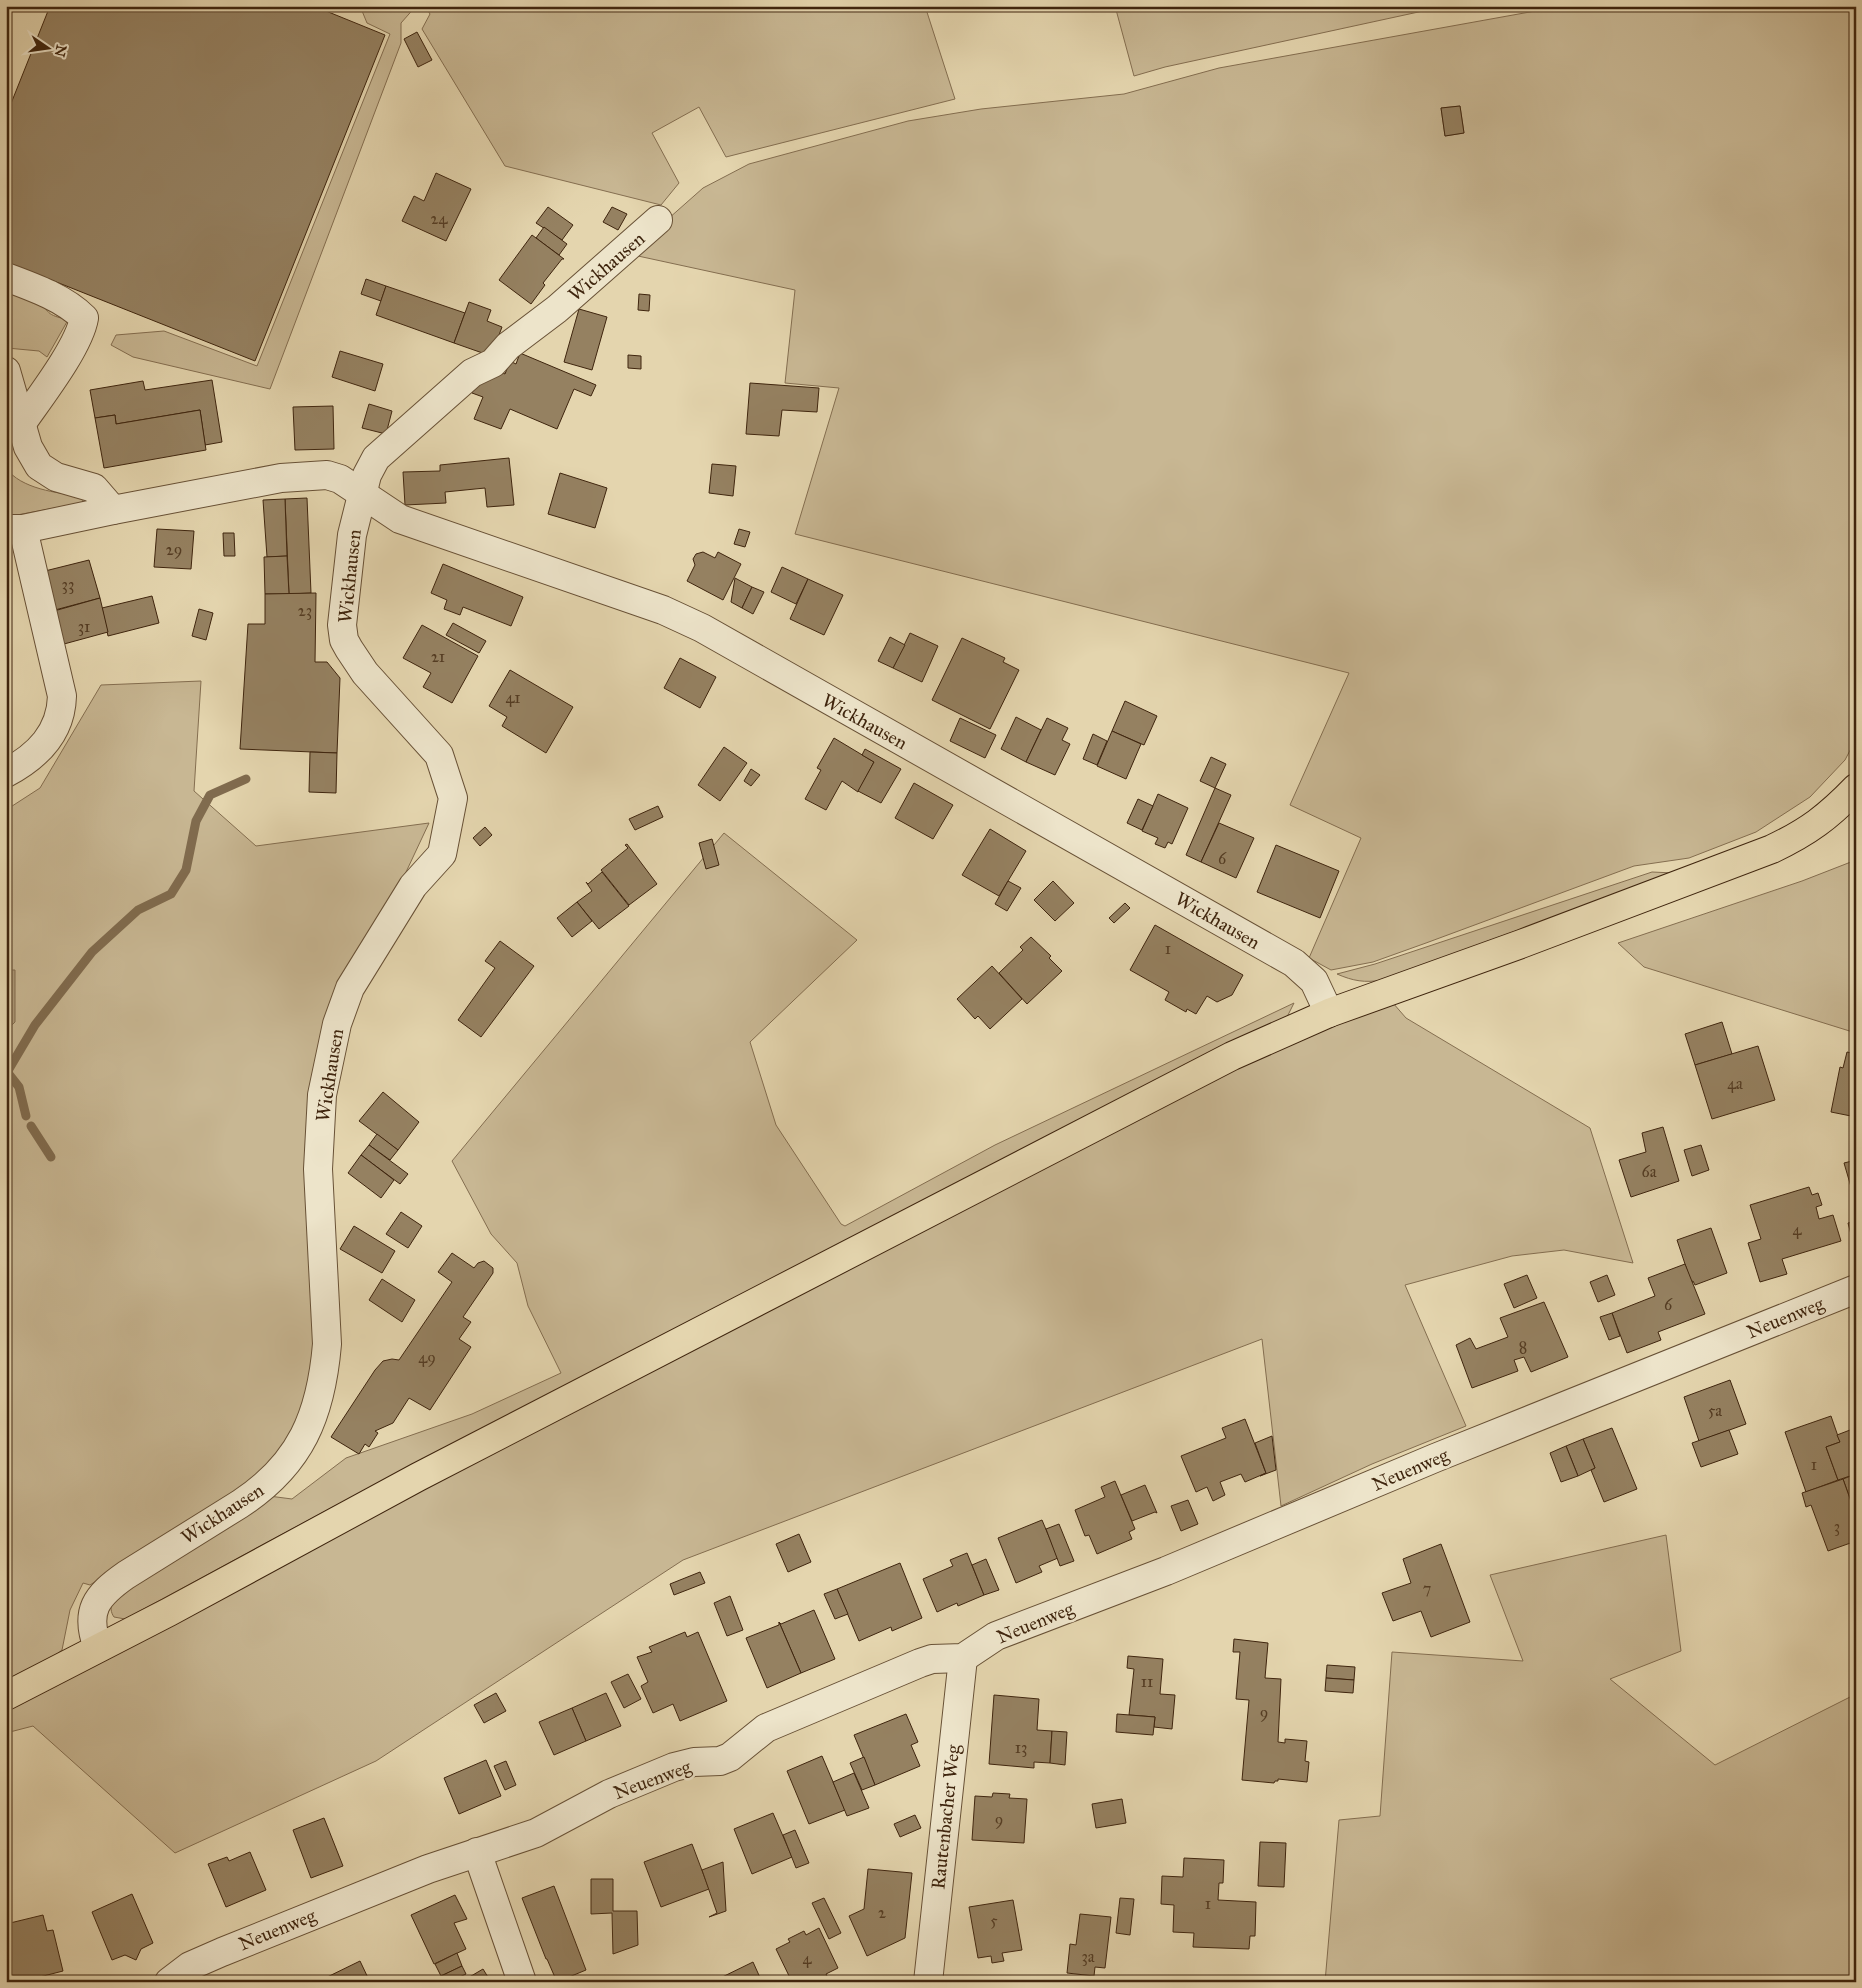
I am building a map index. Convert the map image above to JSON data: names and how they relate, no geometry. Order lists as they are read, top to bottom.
{
  "streets": {
    "street": ["Wickhausen", "Neuenweg", "Rautenbacher Weg"]
  },
  "crossings": [
    ["Neuenweg", "Rautenbacher Weg"]
  ],
  "house_numbers": [
    "24",
    "29",
    "33",
    "23",
    "31",
    "21",
    "41",
    "6",
    "1",
    "4a",
    "6a",
    "4",
    "6",
    "8",
    "49",
    "5a",
    "1",
    "3",
    "7",
    "11",
    "9",
    "13",
    "9",
    "1",
    "2",
    "5",
    "3a",
    "4"
  ],
  "north": "right"
}
